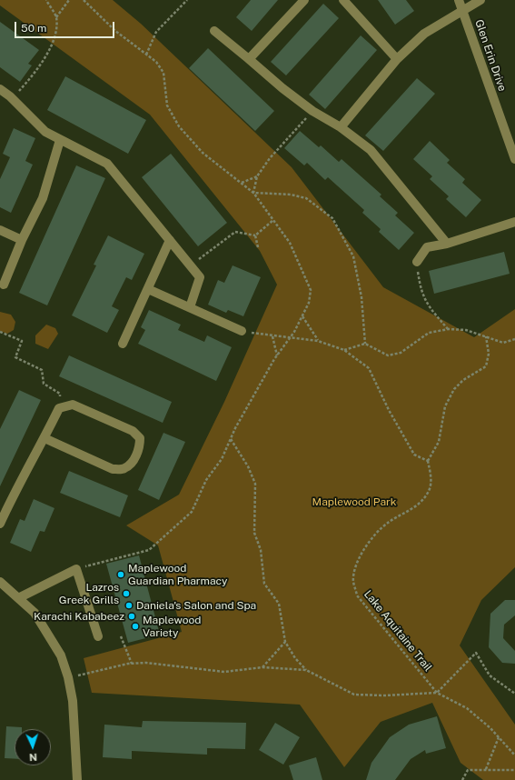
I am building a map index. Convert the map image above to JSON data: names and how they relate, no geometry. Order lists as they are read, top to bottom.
{
  "streets": {
    "street": ["Glen Erin Drive"],
    "path": ["Lake Aquitaine Trail"]
  },
  "parks": ["Maplewood Park"],
  "places": [
    "Maplewood Guardian Pharmacy",
    "Lazros Greek Grills",
    "Daniela's Salon and Spa",
    "Karachi Kababeez",
    "Maplewood Variety"
  ],
  "scale_bar": "50 m",
  "north": "bottom"
}
